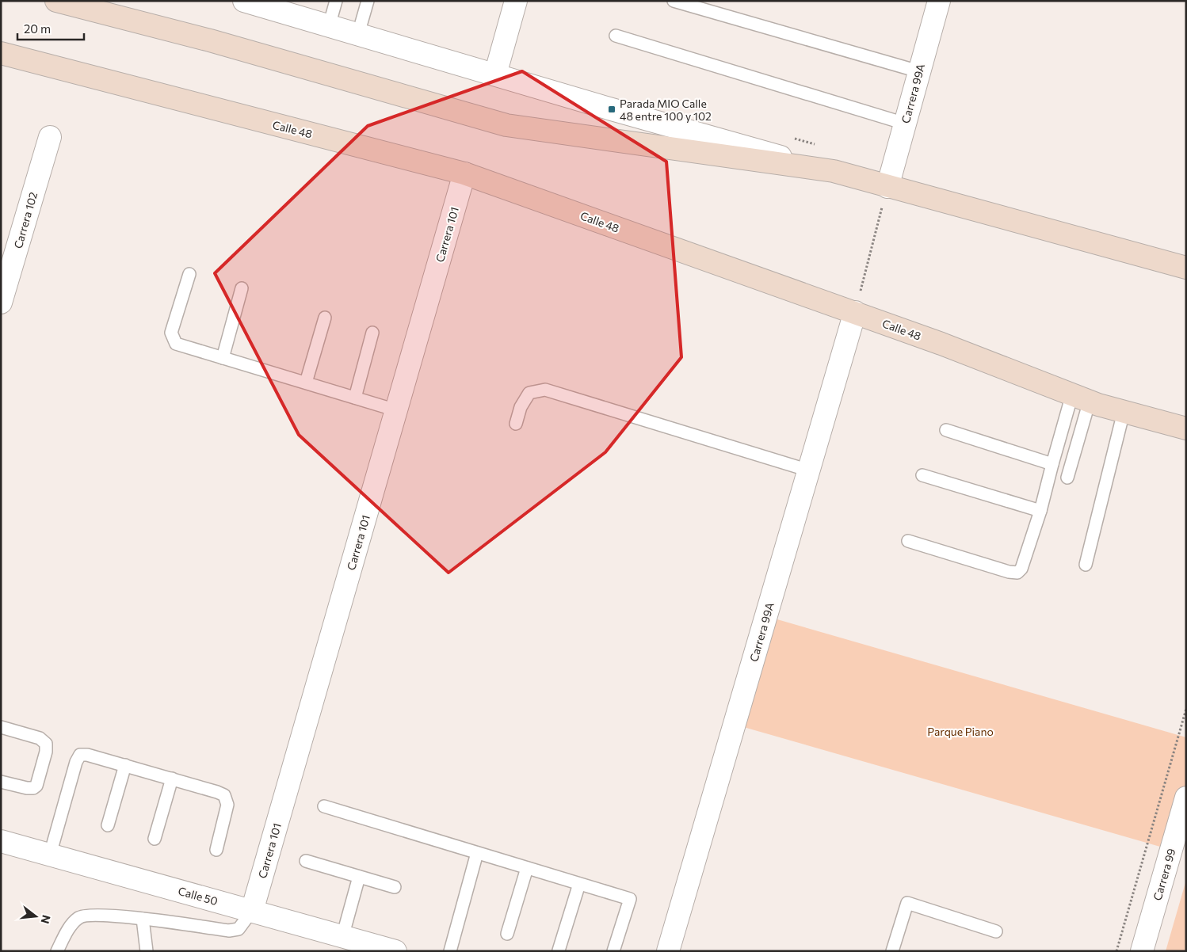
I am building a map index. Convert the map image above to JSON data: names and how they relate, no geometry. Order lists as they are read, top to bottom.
{
  "streets": {
    "main road": ["Calle 48"],
    "street": [
      "Carrera 99A",
      "Carrera 102",
      "Carrera 101",
      "Carrera 99",
      "Calle 50"
    ]
  },
  "crossings": [
    ["Carrera 99A", "Calle 48"],
    ["Calle 48", "Carrera 101"],
    ["Carrera 101", "Calle 50"]
  ],
  "parks": ["Parque Piano"],
  "places": {
    "transit": ["Parada MIO Calle 48 entre 100 y 102"]
  },
  "scale_bar": "20 m",
  "north": "right"
}
